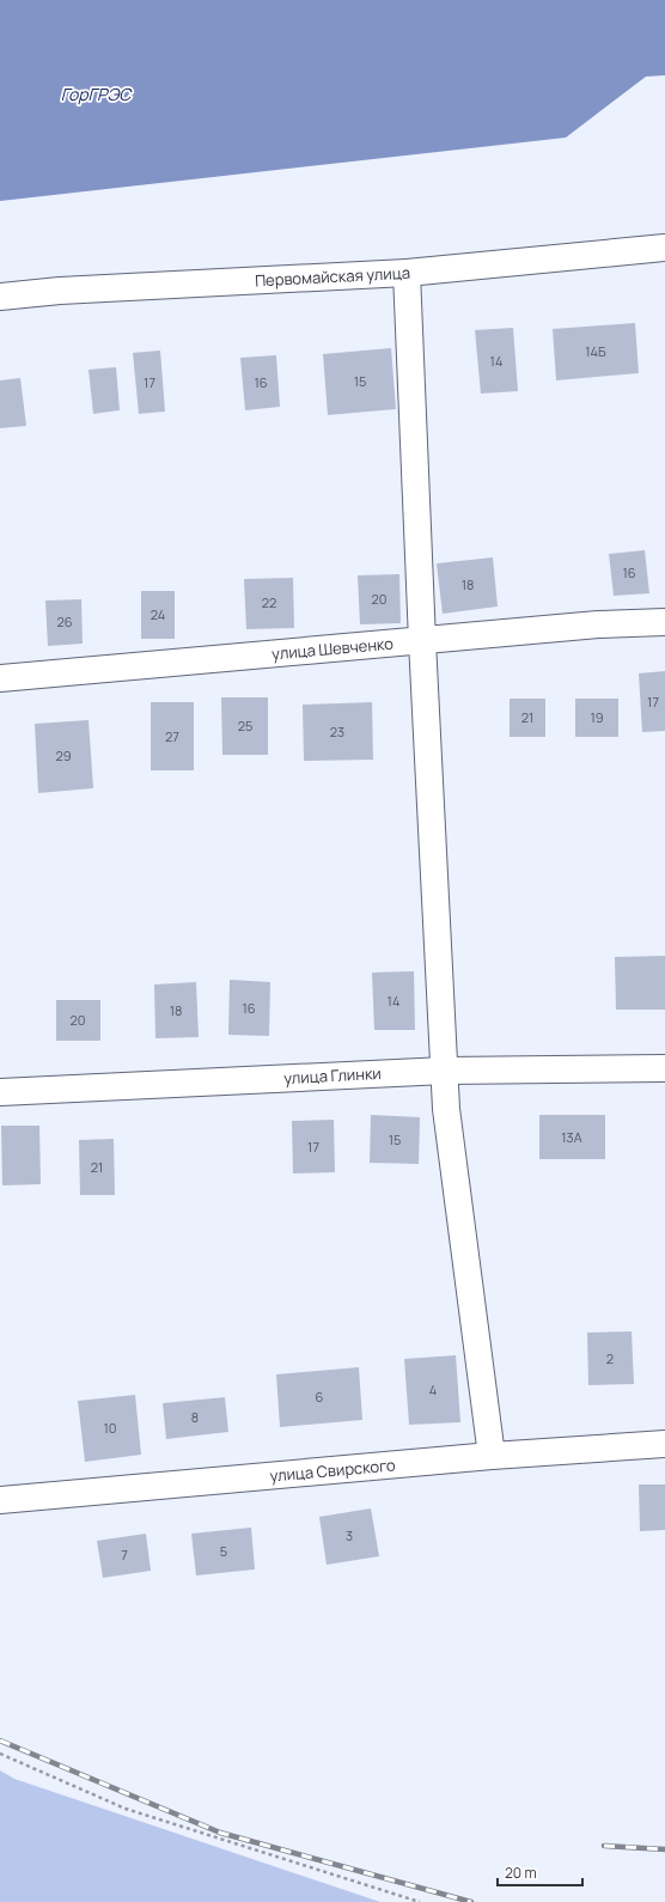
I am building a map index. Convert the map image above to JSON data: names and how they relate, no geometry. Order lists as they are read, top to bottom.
{
  "streets": {
    "street": [
      "Первомайская улица",
      "улица Шевченко",
      "улица Глинки",
      "улица Свирского"
    ]
  },
  "water": ["ГорГРЭС"],
  "house_numbers": [
    "14Б",
    "14",
    "15",
    "17",
    "16",
    "16",
    "18",
    "20",
    "22",
    "24",
    "26",
    "17",
    "21",
    "19",
    "25",
    "23",
    "27",
    "29",
    "14",
    "16",
    "18",
    "20",
    "13А",
    "15",
    "17",
    "21",
    "2",
    "4",
    "6",
    "8",
    "10",
    "3",
    "5",
    "7"
  ],
  "scale_bar": "20 m"
}
